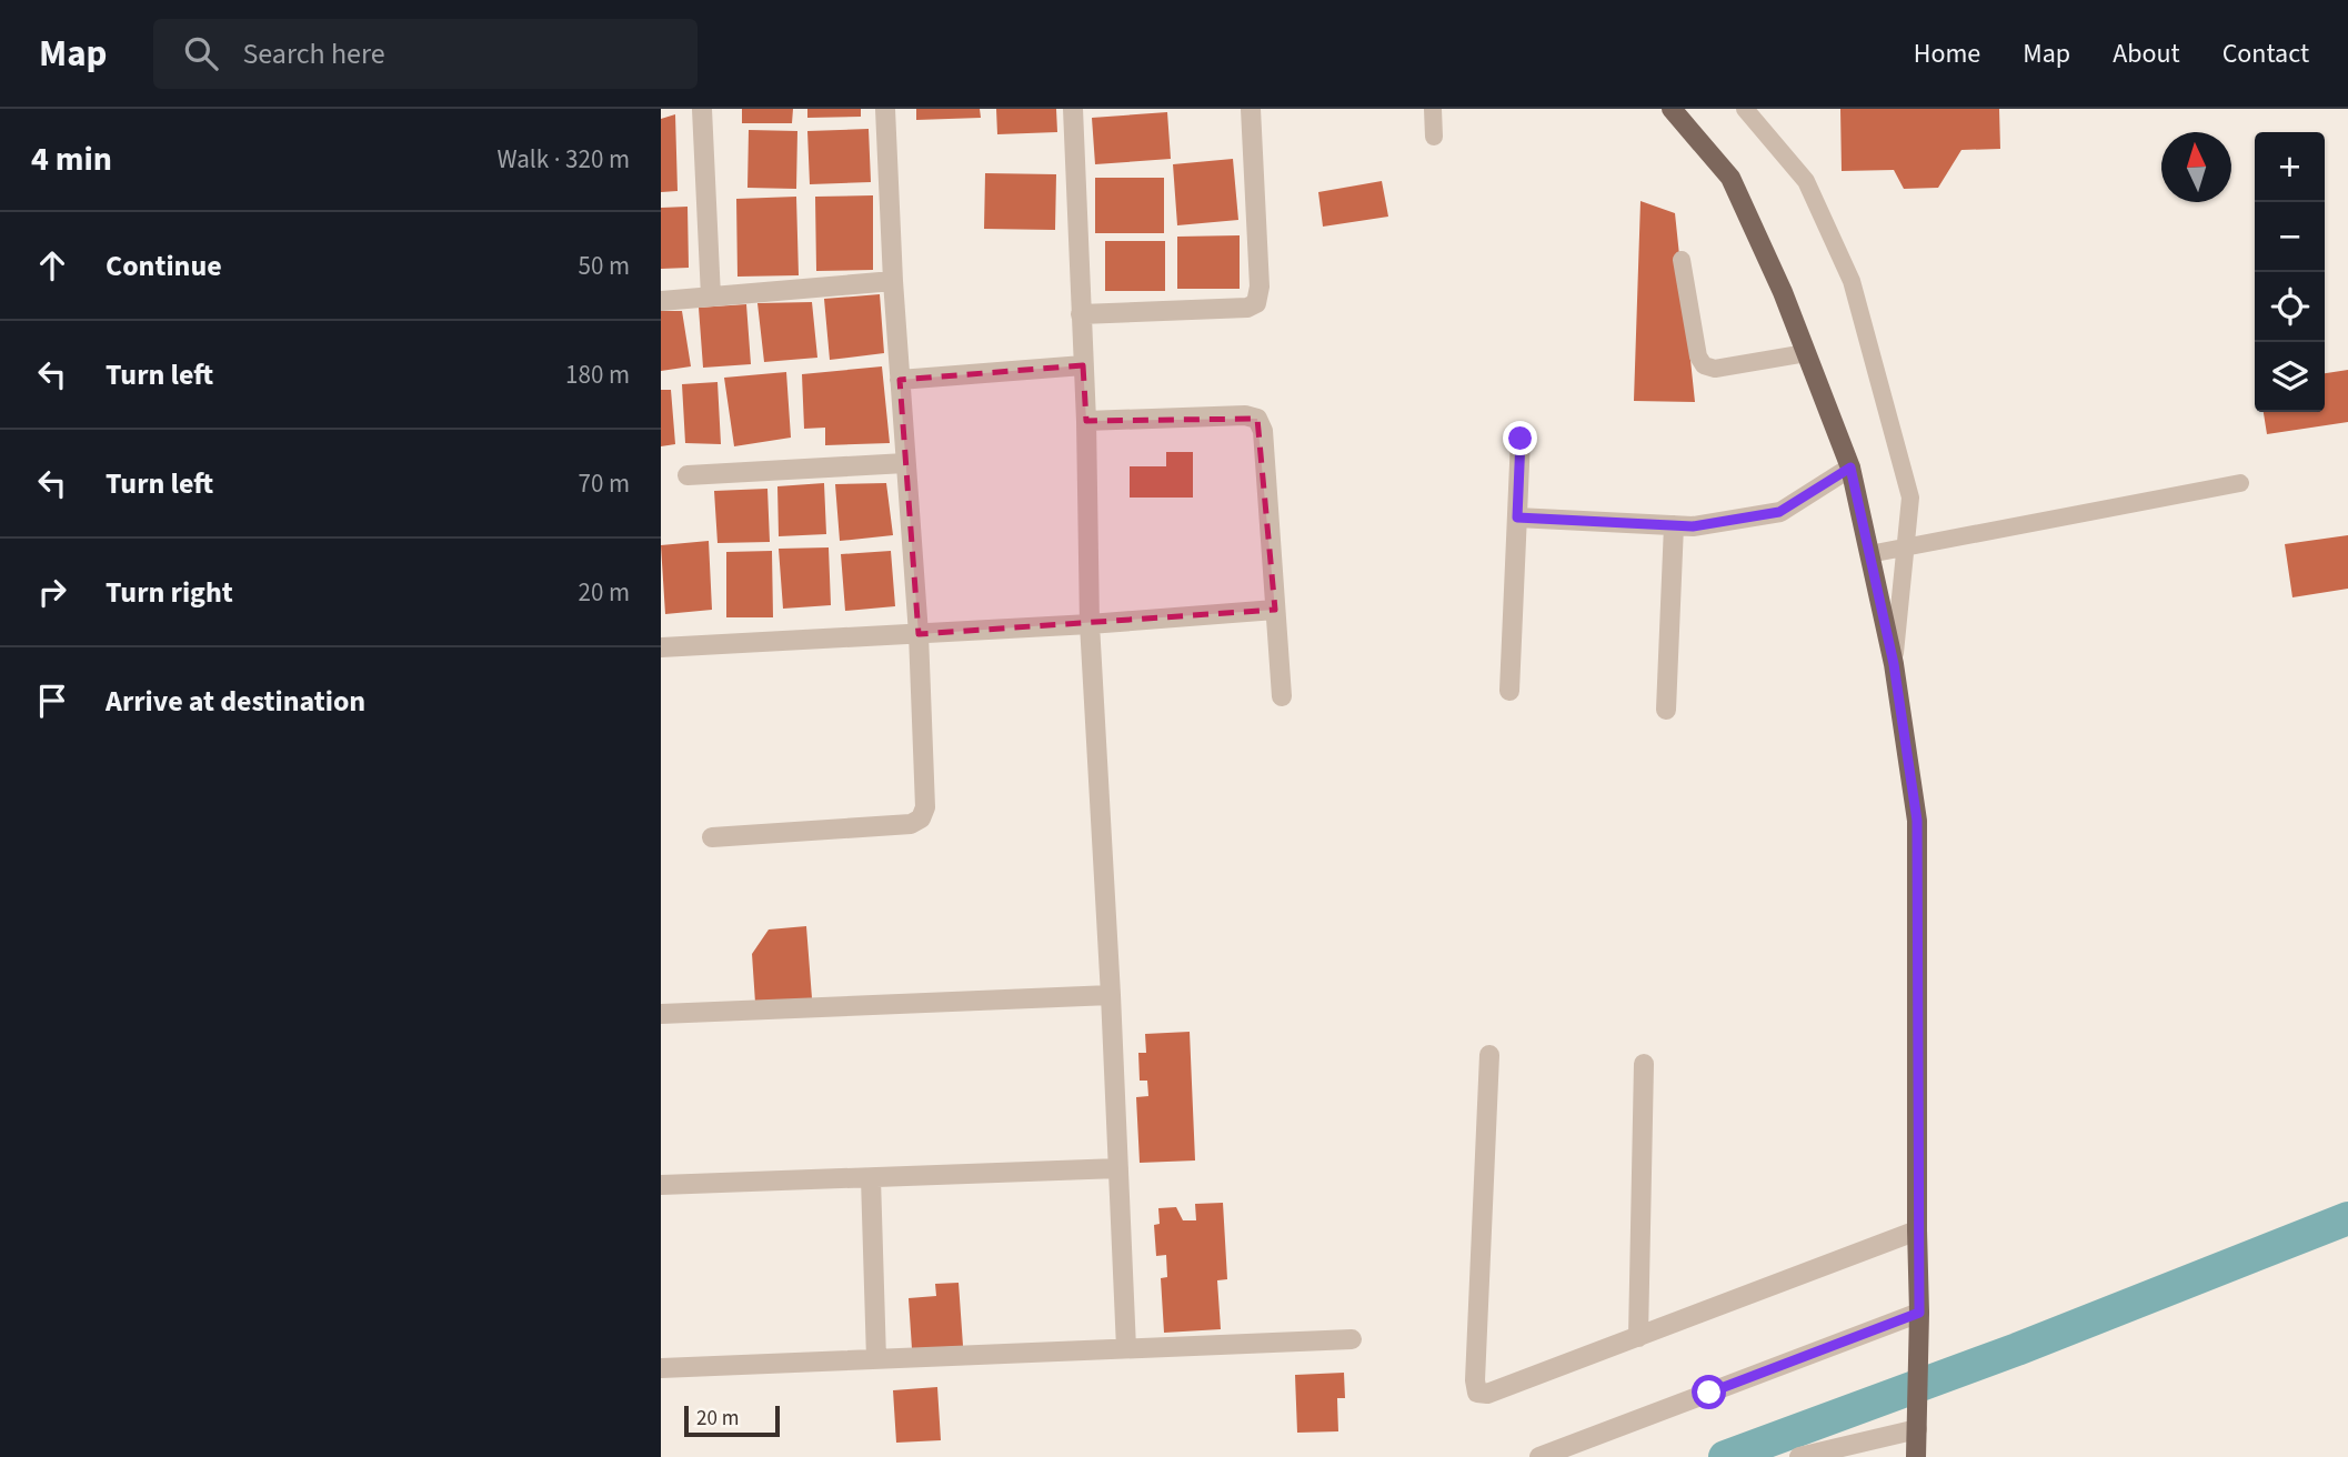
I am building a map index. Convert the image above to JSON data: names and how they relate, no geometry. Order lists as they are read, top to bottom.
{
  "scale_bar": "20 m",
  "north": "top",
  "page": {
    "header": "Map",
    "search": "Search here",
    "nav": [
      "Home",
      "Map",
      "About",
      "Contact"
    ],
    "heading": ["4 min", "Walk · 320 m"],
    "map_buttons": ["+", "−"],
    "list": [
      ["Continue", "50 m"],
      ["Turn left", "180 m"],
      ["Turn left", "70 m"],
      ["Turn right", "20 m"],
      "Arrive at destination"
    ],
    "scale": "20 m"
  }
}
